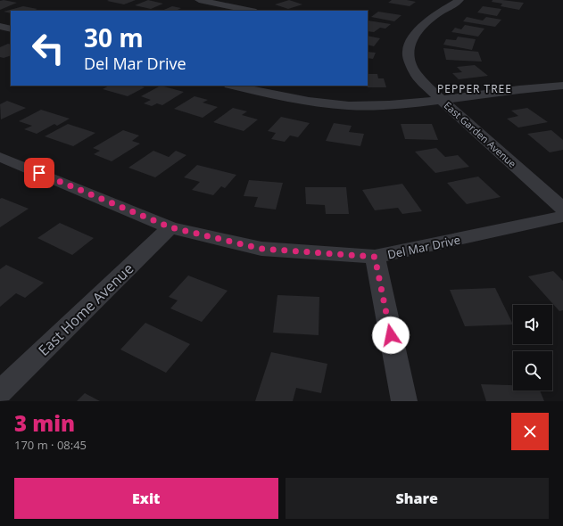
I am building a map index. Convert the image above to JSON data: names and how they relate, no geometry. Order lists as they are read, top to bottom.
{
  "streets": {
    "street": ["East Garden Avenue", "Del Mar Drive", "East Home Avenue"]
  },
  "crossings": [
    ["Del Mar Drive", "East Home Avenue"]
  ],
  "districts": ["PEPPER TREE"],
  "page": {
    "turn": ["30 m", "Del Mar Drive"],
    "heading": ["3 min", "170 m · 08:45"],
    "buttons": ["Exit", "Share"]
  }
}
